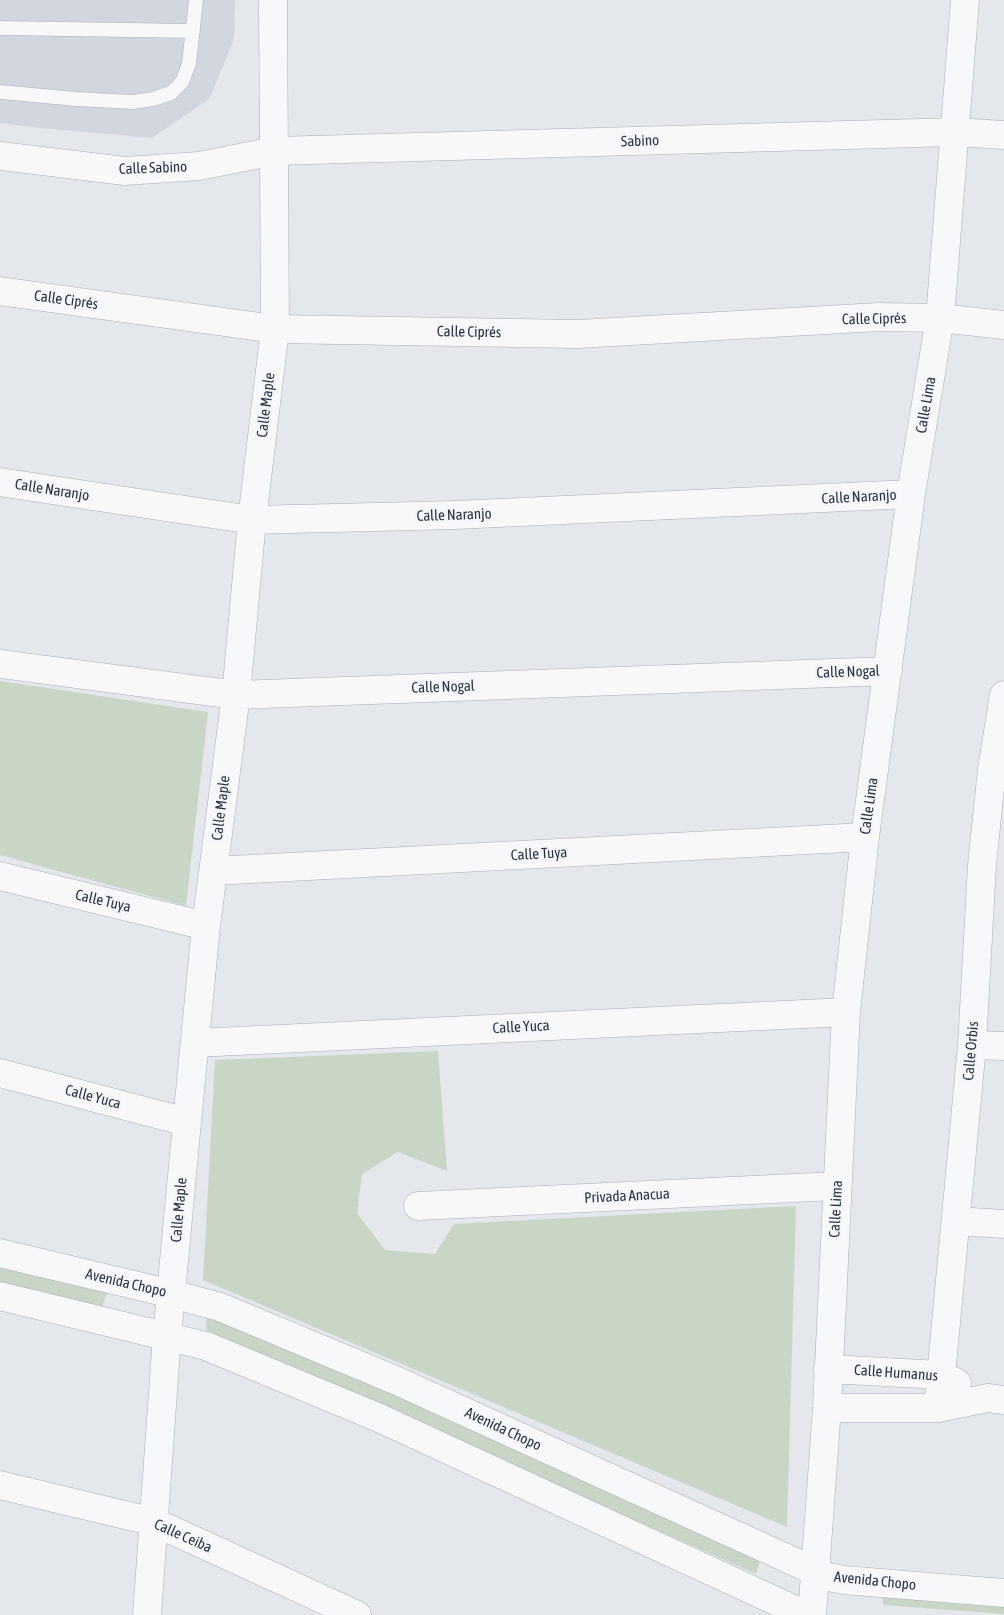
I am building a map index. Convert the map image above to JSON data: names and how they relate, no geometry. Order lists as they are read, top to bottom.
{
  "streets": {
    "street": [
      "Sabino",
      "Calle Sabino",
      "Calle Ciprés",
      "Calle Maple",
      "Calle Lima",
      "Calle Naranjo",
      "Calle Nogal",
      "Calle Tuya",
      "Calle Yuca",
      "Calle Orbis",
      "Privada Anacua",
      "Avenida Chopo",
      "Calle Humanus",
      "Calle Ceiba"
    ]
  },
  "crossings": [
    ["Sabino", "Calle Sabino"],
    ["Sabino", "Calle Maple"],
    ["Sabino", "Calle Lima"],
    ["Calle Sabino", "Calle Maple"],
    ["Calle Ciprés", "Calle Maple"],
    ["Calle Ciprés", "Calle Lima"],
    ["Calle Maple", "Calle Naranjo"],
    ["Calle Maple", "Calle Nogal"],
    ["Calle Maple", "Calle Tuya"],
    ["Calle Maple", "Calle Yuca"],
    ["Calle Maple", "Avenida Chopo"],
    ["Calle Maple", "Calle Ceiba"],
    ["Calle Lima", "Calle Naranjo"],
    ["Calle Lima", "Calle Nogal"],
    ["Calle Lima", "Calle Tuya"],
    ["Calle Lima", "Calle Yuca"],
    ["Calle Lima", "Privada Anacua"],
    ["Calle Lima", "Avenida Chopo"],
    ["Calle Lima", "Calle Humanus"],
    ["Calle Orbis", "Calle Humanus"]
  ]
}
